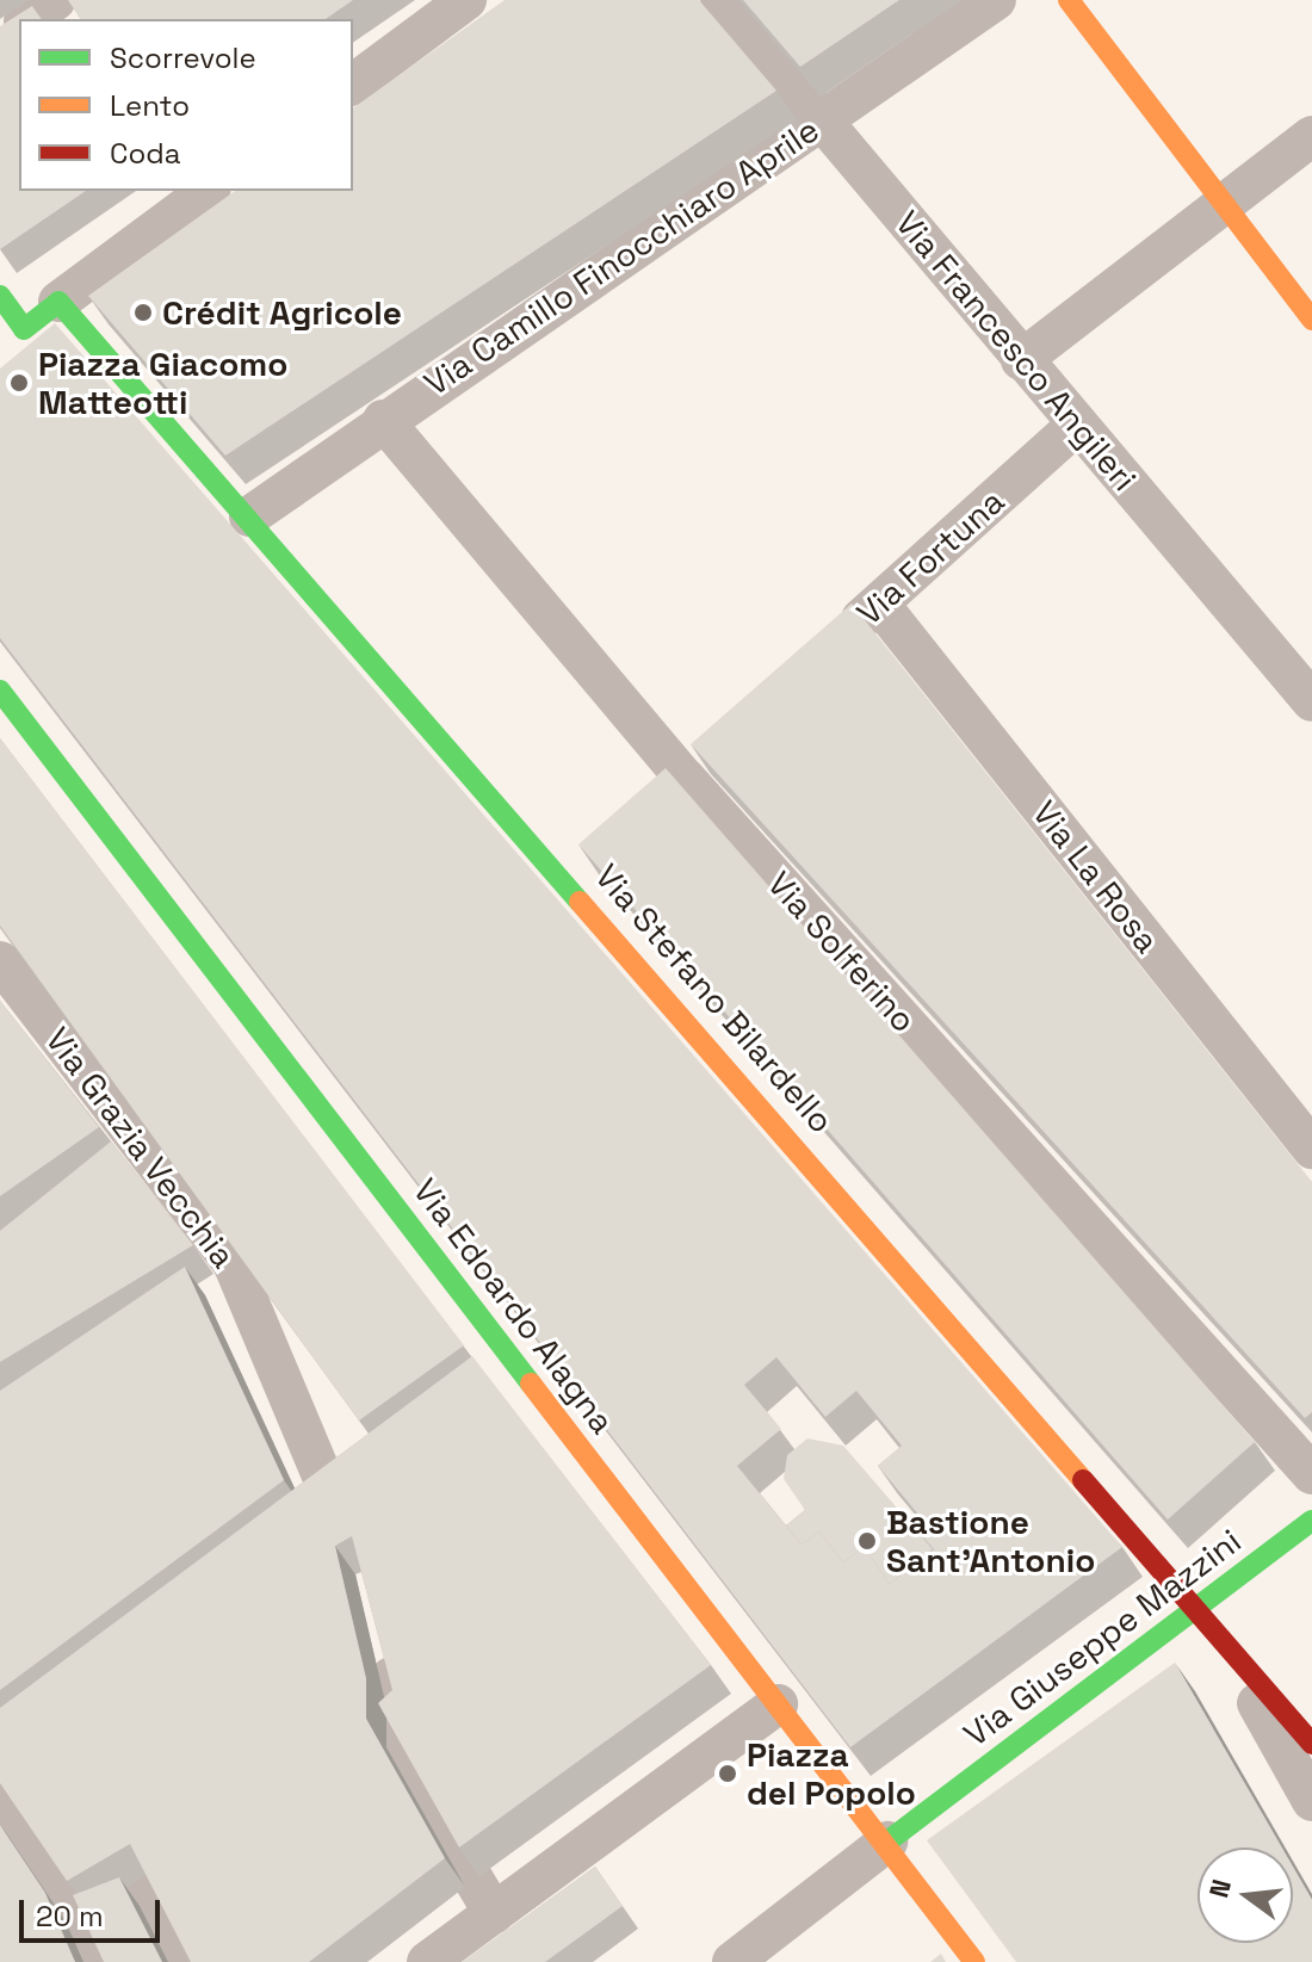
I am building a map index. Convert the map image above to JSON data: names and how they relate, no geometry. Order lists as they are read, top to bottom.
{
  "streets": {
    "main road": ["Via Stefano Bilardello", "Via Edoardo Alagna", "Via Giuseppe Mazzini"],
    "street": [
      "Via Camillo Finocchiaro Aprile",
      "Via Francesco Angileri",
      "Via Fortuna",
      "Via La Rosa",
      "Via Solferino",
      "Via Grazia Vecchia"
    ]
  },
  "crossings": [
    ["Via Camillo Finocchiaro Aprile", "Via Francesco Angileri"],
    ["Via Camillo Finocchiaro Aprile", "Via Solferino"],
    ["Via Camillo Finocchiaro Aprile", "Via Stefano Bilardello"],
    ["Via Francesco Angileri", "Via Fortuna"],
    ["Via Fortuna", "Via La Rosa"],
    ["Via Stefano Bilardello", "Via Giuseppe Mazzini"],
    ["Via Edoardo Alagna", "Via Giuseppe Mazzini"]
  ],
  "places": [
    "Crédit Agricole",
    "Piazza Giacomo Matteotti",
    "Bastione Sant'Antonio",
    "Piazza del Popolo"
  ],
  "legend": ["Scorrevole", "Lento", "Coda"],
  "scale_bar": "20 m",
  "north": "left"
}
